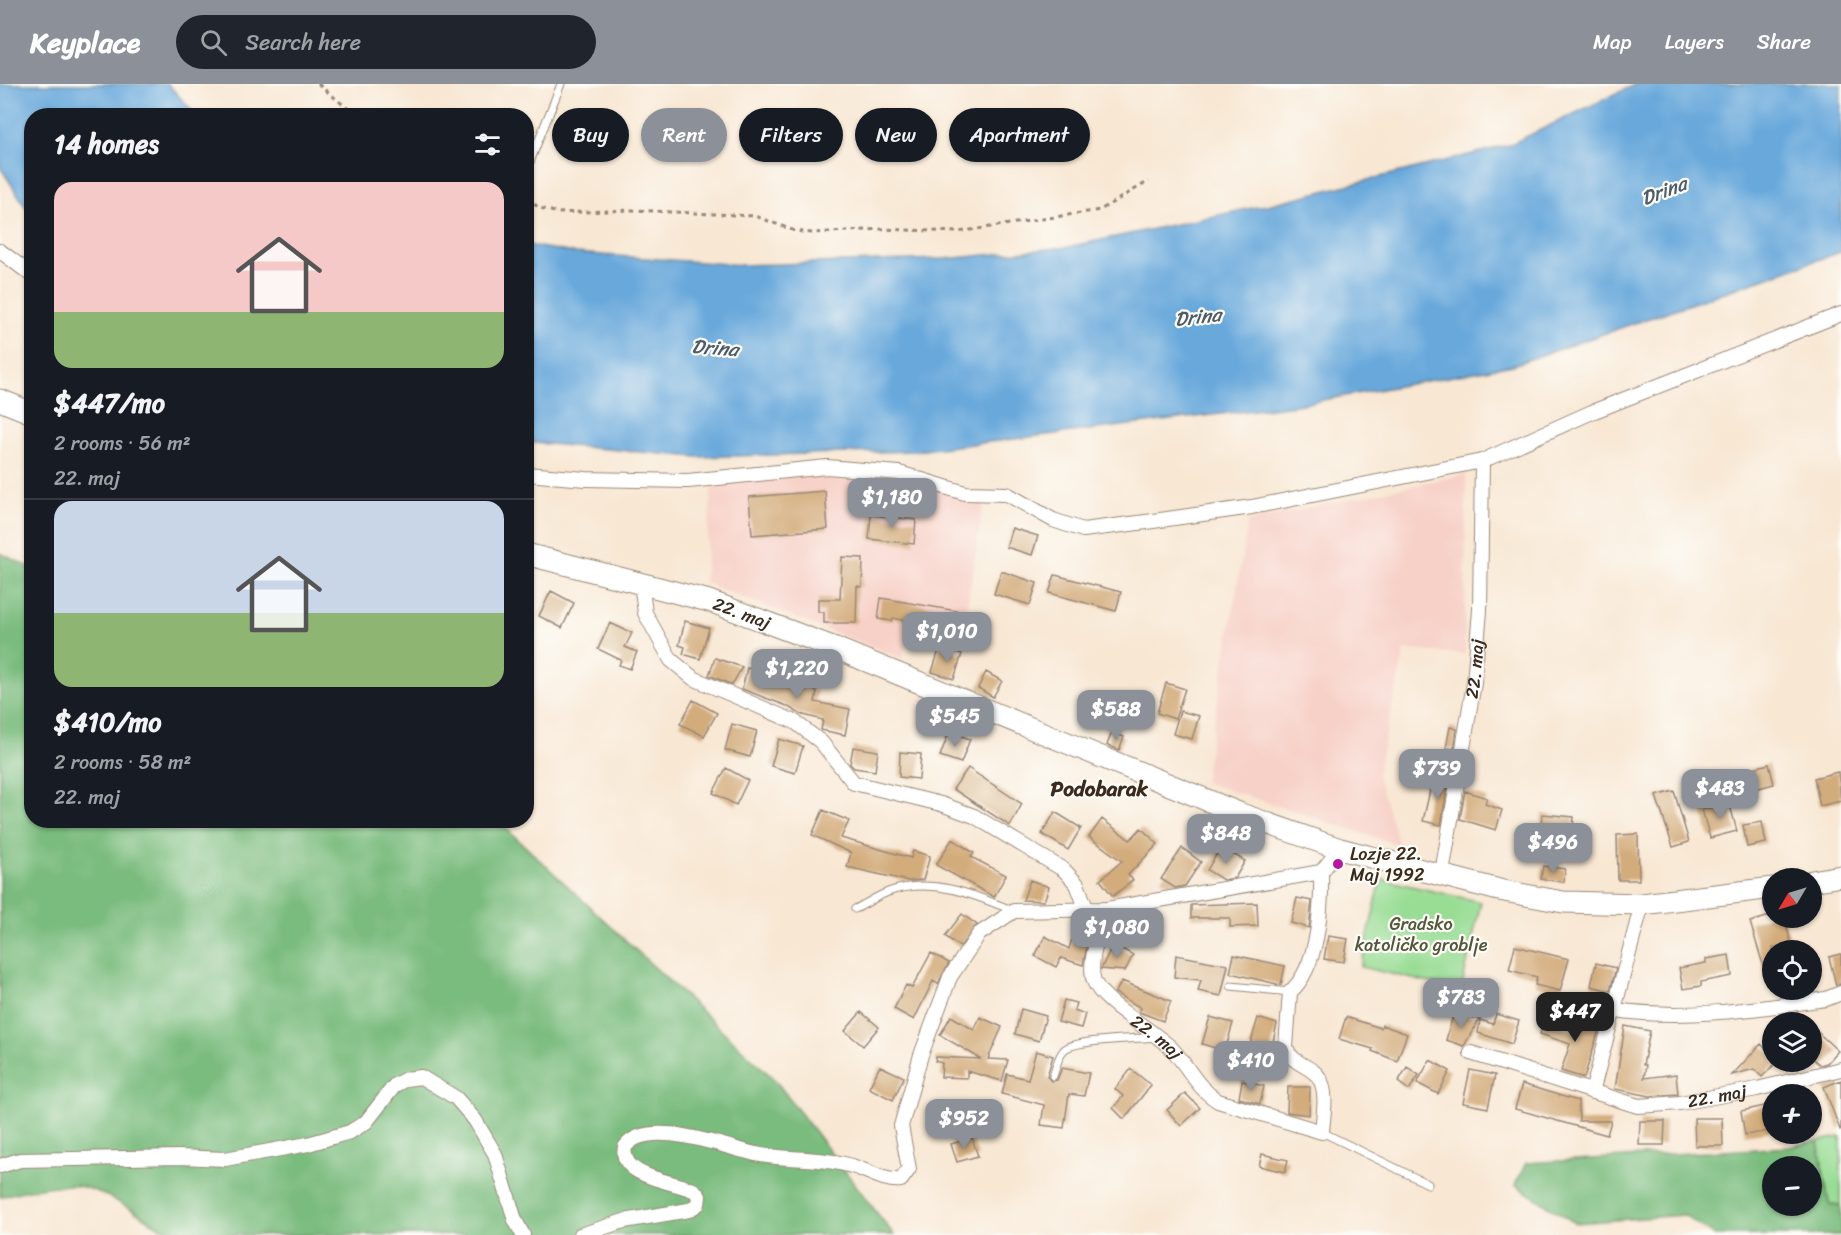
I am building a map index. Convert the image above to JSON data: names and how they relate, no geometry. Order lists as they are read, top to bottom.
{
  "streets": {
    "main road": ["22. maj"]
  },
  "districts": ["Podobarak"],
  "water": ["Drina"],
  "parks": ["Gradsko katoličko groblje"],
  "places": ["Lozje 22. Maj 1992"],
  "north": "bottom left",
  "page": {
    "header": "Keyplace",
    "search": "Search here",
    "nav": ["Map", "Layers", "Share"],
    "chip": [
      "Buy",
      "Rent",
      "Filters",
      "New",
      "Apartment"
    ],
    "heading": "14 homes",
    "list": [
      {
        "name": "$447/mo",
        "note": "2 rooms · 56 m² · 22. maj"
      },
      {
        "name": "$410/mo",
        "note": "2 rooms · 58 m² · 22. maj"
      }
    ],
    "price": [
      "$1,180",
      "$1,010",
      "$1,220",
      "$588",
      "$545",
      "$739",
      "$483",
      "$848",
      "$496",
      "$1,080",
      "$783",
      "$447",
      "$410",
      "$952"
    ],
    "map_buttons": ["+", "−"]
  }
}
